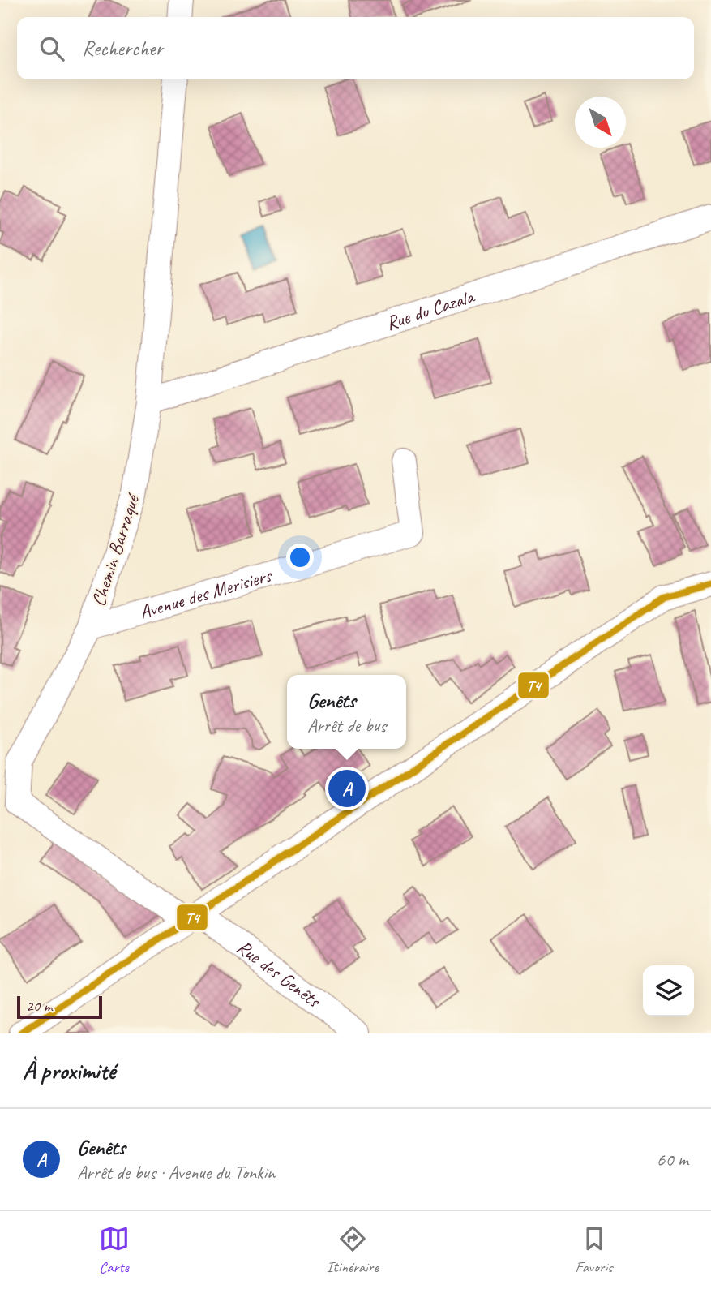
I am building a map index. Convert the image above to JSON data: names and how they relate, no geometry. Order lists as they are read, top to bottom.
{
  "streets": {
    "street": [
      "Rue du Cazala",
      "Chemin Barraqué",
      "Avenue des Merisiers",
      "Rue des Genêts"
    ]
  },
  "crossings": [
    ["Rue du Cazala", "Chemin Barraqué"],
    ["Chemin Barraqué", "Avenue des Merisiers"],
    ["Chemin Barraqué", "Rue des Genêts"]
  ],
  "lines": ["transit line T4"],
  "scale_bar": "20 m",
  "north": "bottom right",
  "page": {
    "search": "Rechercher",
    "popup": ["Genêts", "Arrêt de bus"],
    "pins": "A",
    "scale": "20 m",
    "heading": "À proximité",
    "list": [
      {
        "mark": "A",
        "name": "Genêts",
        "note": "Arrêt de bus · Avenue du Tonkin",
        "value": "60 m"
      }
    ],
    "nav": ["Carte", "Itinéraire", "Favoris"]
  }
}
